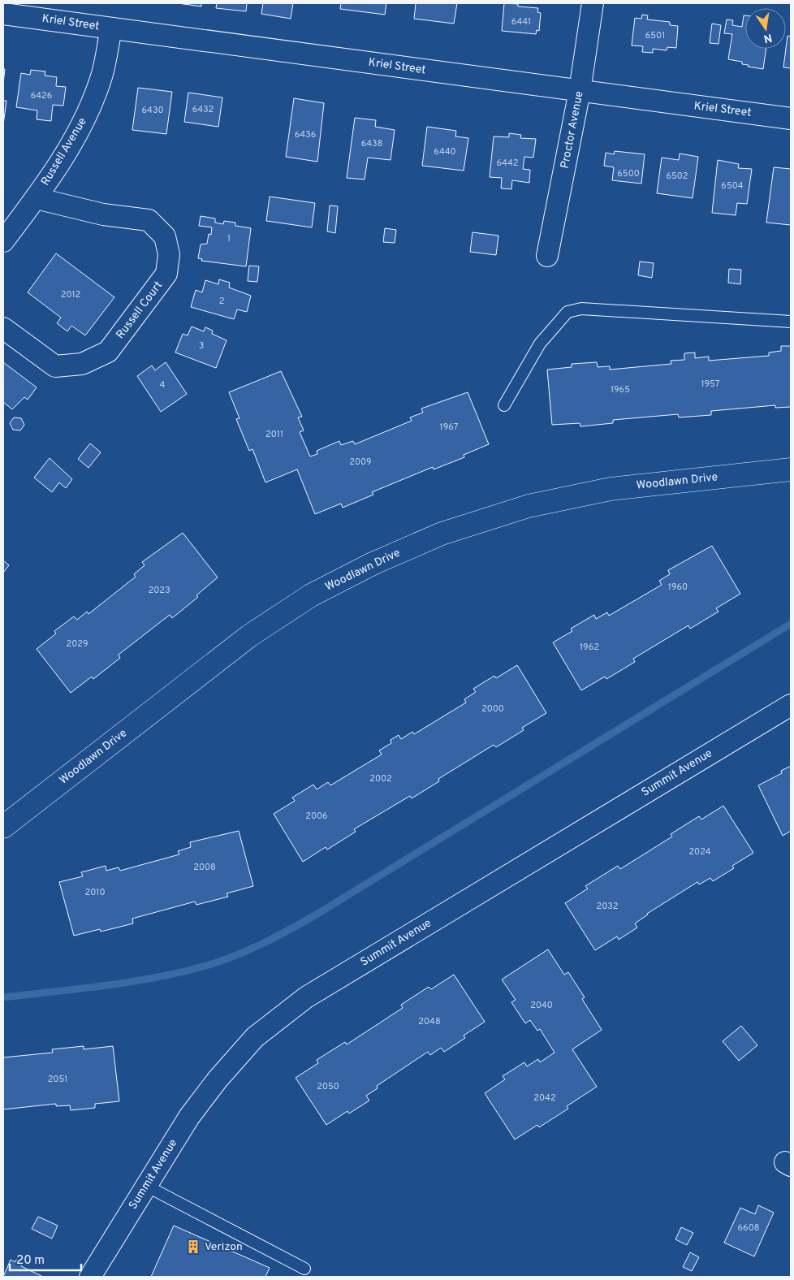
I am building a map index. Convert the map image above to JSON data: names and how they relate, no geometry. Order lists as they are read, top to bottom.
{
  "streets": {
    "main road": ["Woodlawn Drive"],
    "street": [
      "Kriel Street",
      "Proctor Avenue",
      "Russell Avenue",
      "Russell Court",
      "Summit Avenue"
    ]
  },
  "crossings": [
    ["Kriel Street", "Proctor Avenue"],
    ["Kriel Street", "Russell Avenue"],
    ["Russell Avenue", "Russell Court"]
  ],
  "places": {
    "building": ["Verizon"]
  },
  "house_numbers": [
    "6441",
    "6501",
    "6426",
    "6432",
    "6430",
    "6436",
    "6438",
    "6440",
    "6442",
    "6500",
    "6502",
    "6504",
    "1",
    "2012",
    "2",
    "3",
    "1957",
    "4",
    "1965",
    "1967",
    "2011",
    "2009",
    "1960",
    "2023",
    "2029",
    "1962",
    "2000",
    "2002",
    "2006",
    "2024",
    "2008",
    "2010",
    "2032",
    "2040",
    "2048",
    "2051",
    "2050",
    "2042",
    "6608"
  ],
  "scale_bar": "20 m",
  "north": "bottom"
}
